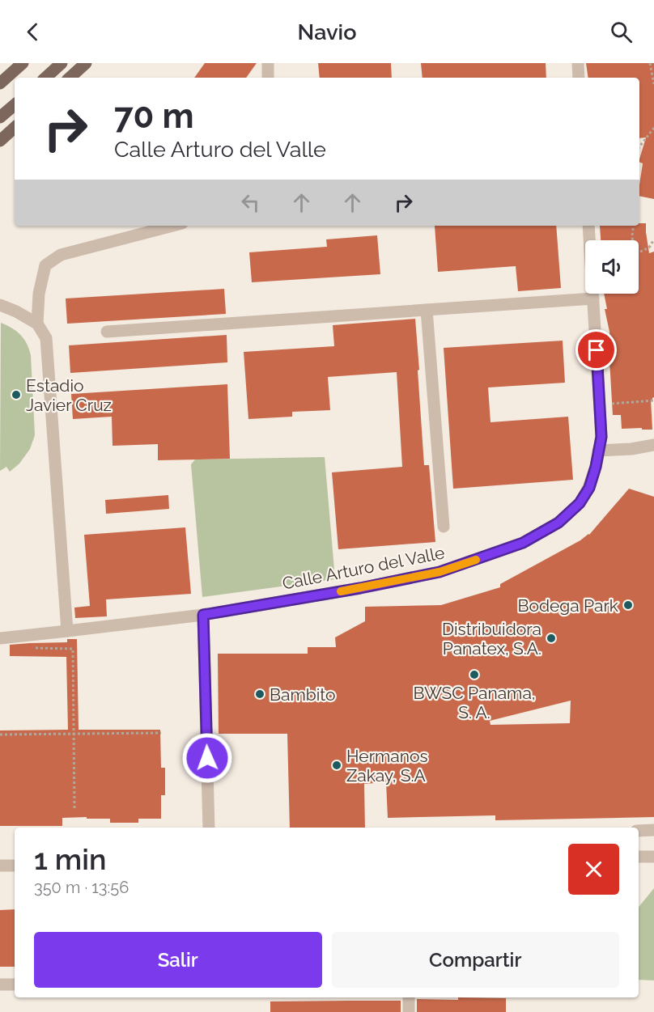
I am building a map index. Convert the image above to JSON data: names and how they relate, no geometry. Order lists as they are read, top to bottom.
{
  "streets": {
    "street": ["Calle Arturo del Valle"]
  },
  "places": [
    "Estadio Javier Cruz",
    "Bodega Park",
    "Distribuidora Panatex, S.A.",
    "BWSC Panama, S. A.",
    "Bambito",
    "Hermanos Zakay, S.A"
  ],
  "page": {
    "header": "Navio",
    "turn": ["70 m", "Calle Arturo del Valle"],
    "heading": ["1 min", "350 m · 13:56"],
    "buttons": ["Salir", "Compartir"]
  }
}
